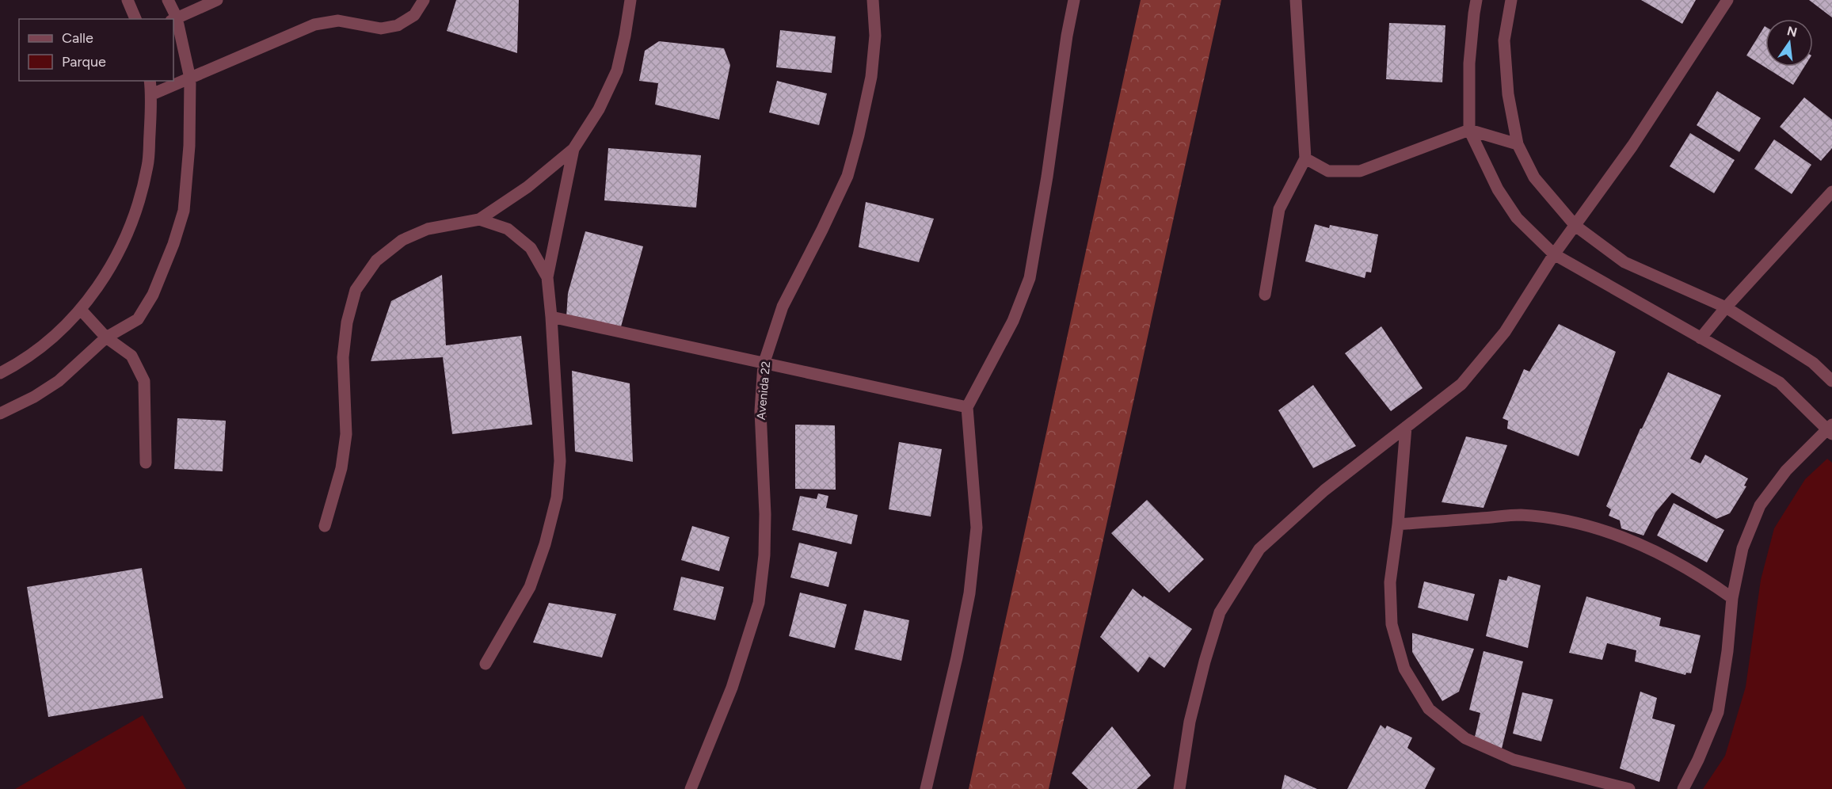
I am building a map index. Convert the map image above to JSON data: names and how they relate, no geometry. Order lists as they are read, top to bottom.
{
  "streets": {
    "street": ["Avenida 22"]
  },
  "legend": ["Calle", "Parque"],
  "north": "top"
}
